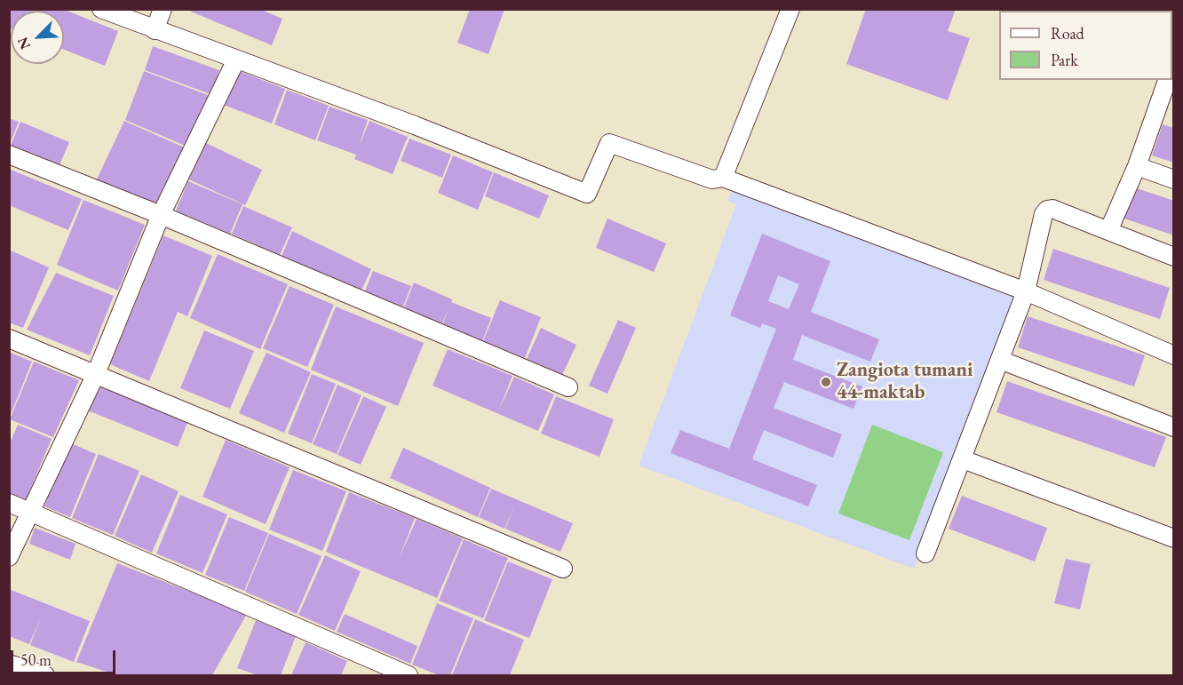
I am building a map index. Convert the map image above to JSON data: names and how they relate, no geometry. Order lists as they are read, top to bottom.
{
  "places": ["Zangiota tumani 44-maktab"],
  "legend": ["Road", "Park"],
  "scale_bar": "50 m",
  "north": "bottom left"
}
